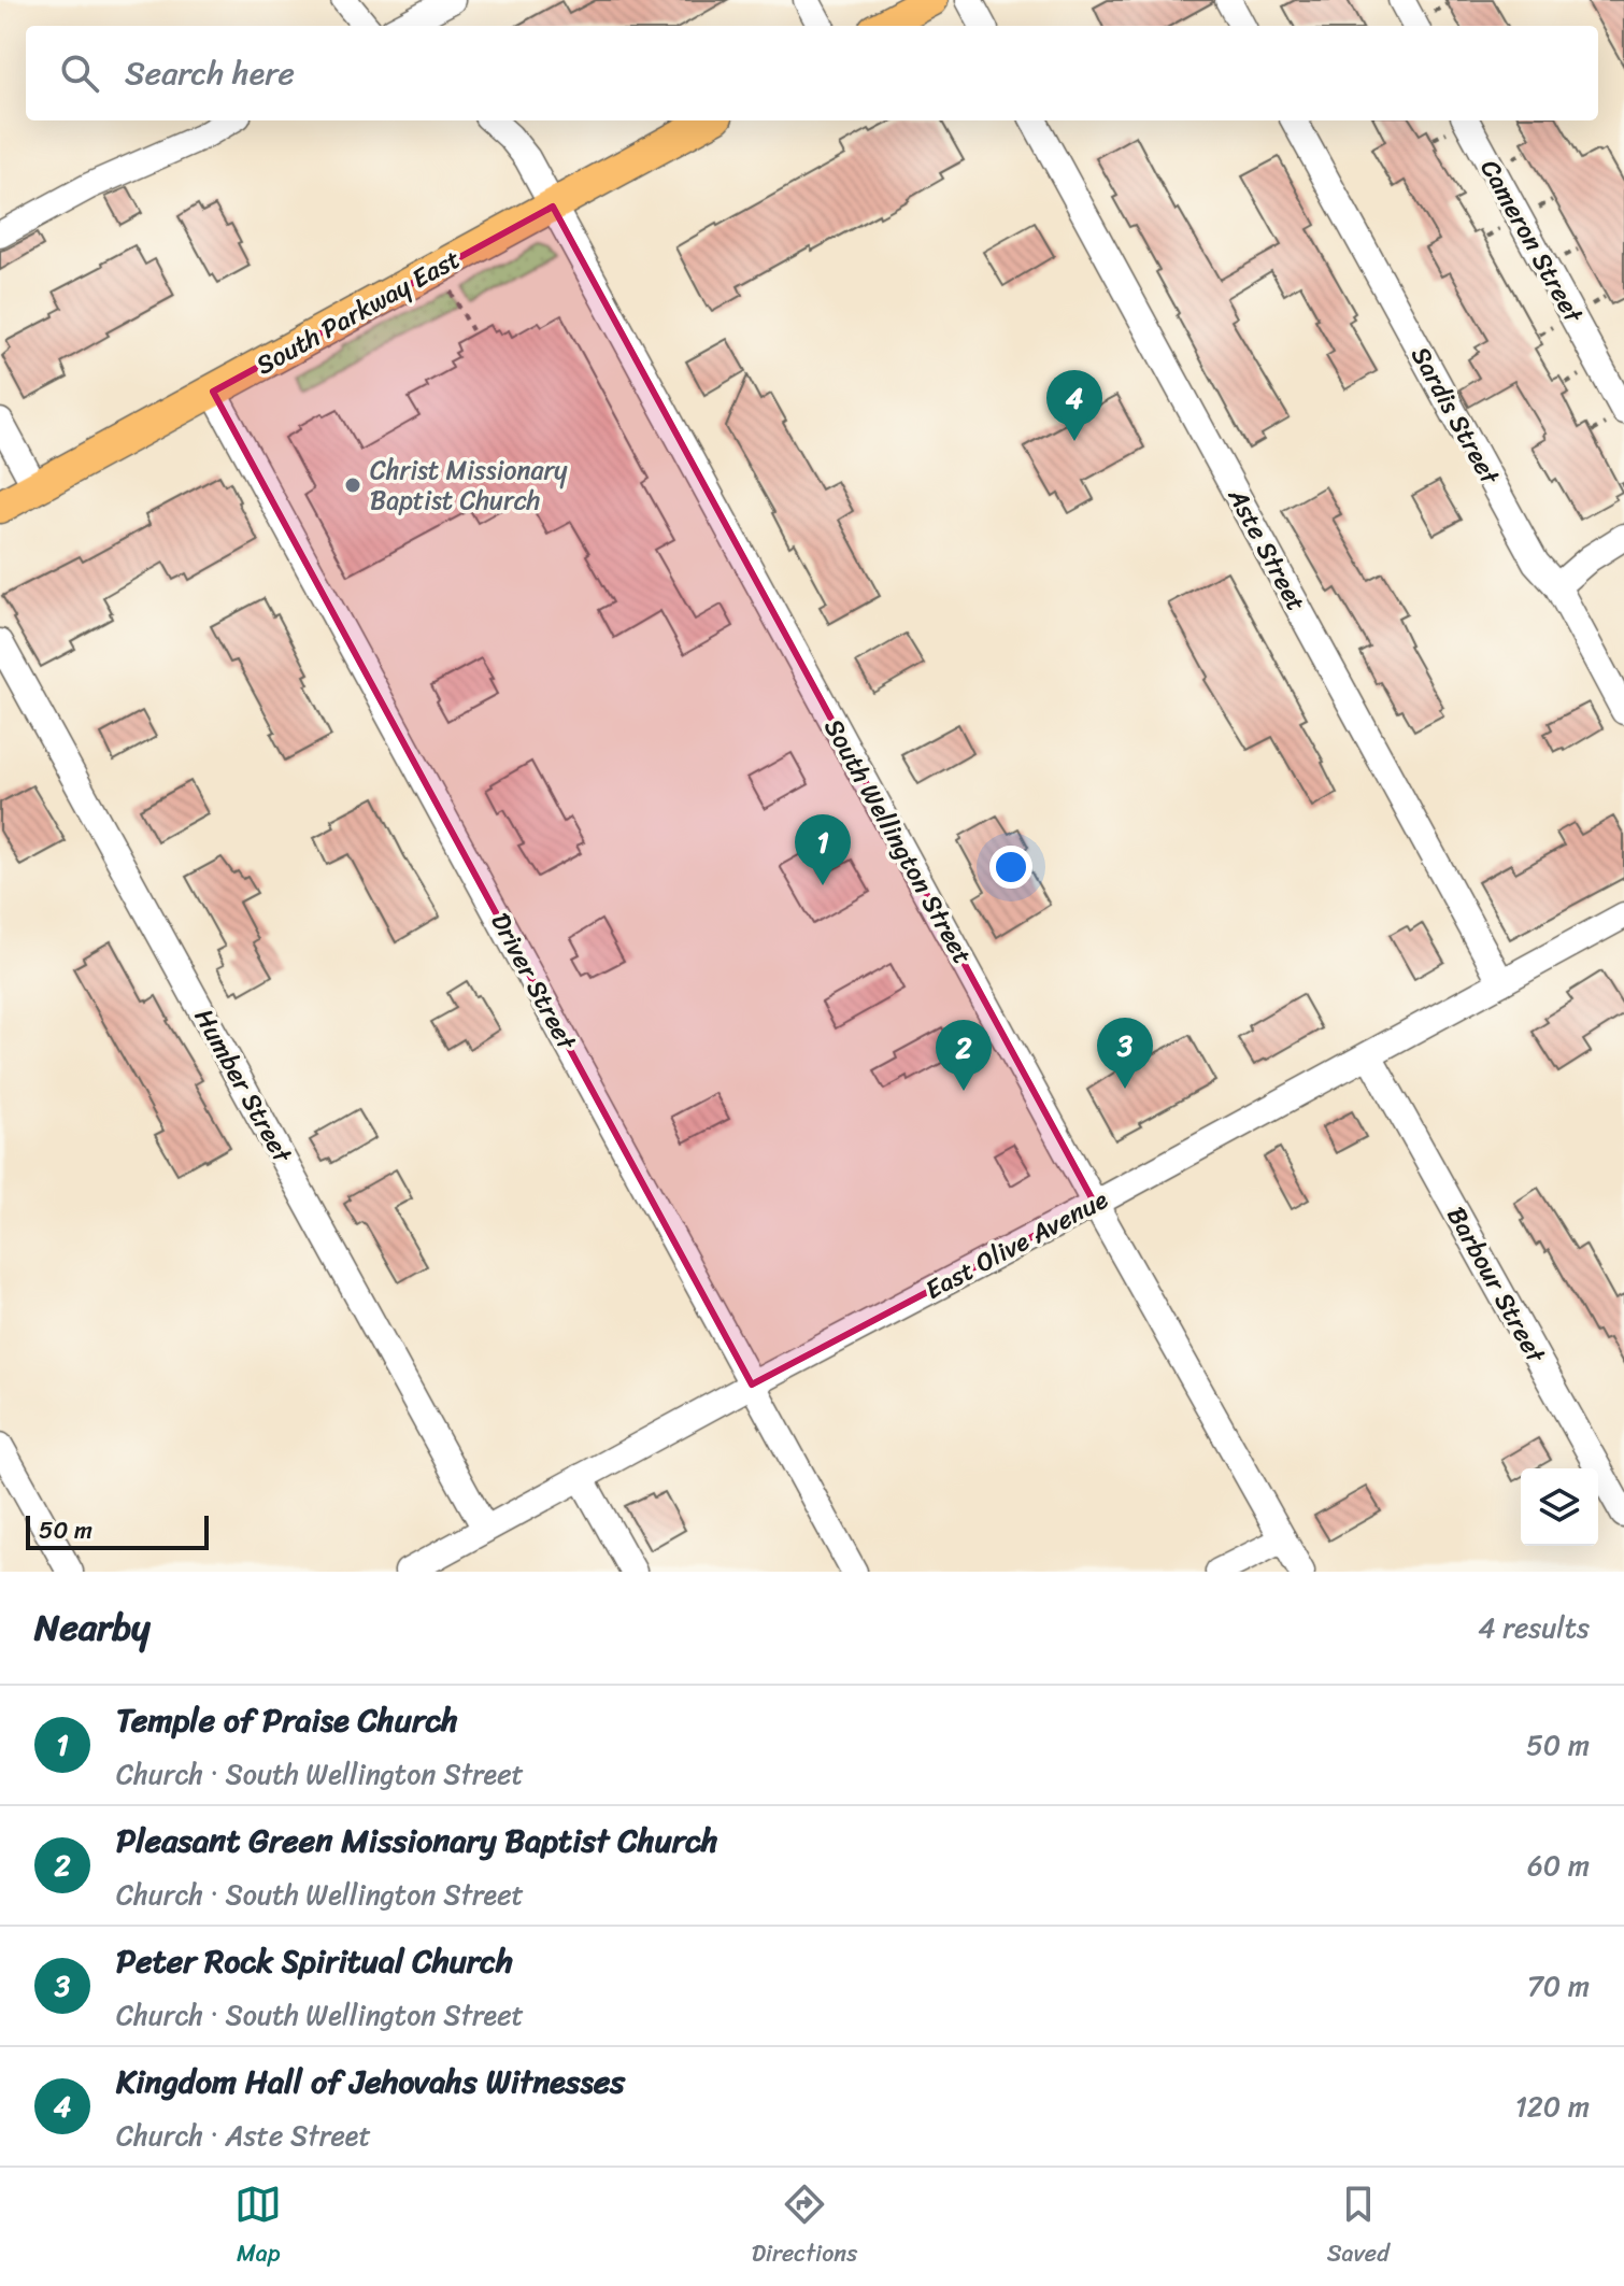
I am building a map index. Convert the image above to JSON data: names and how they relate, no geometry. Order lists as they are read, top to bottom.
{
  "streets": {
    "main road": ["South Parkway East"],
    "street": [
      "Cameron Street",
      "Sardis Street",
      "Aste Street",
      "South Wellington Street",
      "Driver Street",
      "Humber Street",
      "East Olive Avenue",
      "Barbour Street"
    ]
  },
  "crossings": [
    ["South Parkway East", "South Wellington Street"],
    ["South Parkway East", "Driver Street"],
    ["Aste Street", "East Olive Avenue"],
    ["South Wellington Street", "East Olive Avenue"],
    ["Driver Street", "East Olive Avenue"],
    ["Humber Street", "East Olive Avenue"],
    ["East Olive Avenue", "Barbour Street"]
  ],
  "places": ["Christ Missionary Baptist Church"],
  "scale_bar": "50 m",
  "page": {
    "search": "Search here",
    "pins": [
      "4",
      "1",
      "3",
      "2"
    ],
    "scale": "50 m",
    "heading": ["Nearby", "4 results"],
    "list": [
      {
        "mark": "1",
        "name": "Temple of Praise Church",
        "note": "Church · South Wellington Street",
        "value": "50 m"
      },
      {
        "mark": "2",
        "name": "Pleasant Green Missionary Baptist Church",
        "note": "Church · South Wellington Street",
        "value": "60 m"
      },
      {
        "mark": "3",
        "name": "Peter Rock Spiritual Church",
        "note": "Church · South Wellington Street",
        "value": "70 m"
      },
      {
        "mark": "4",
        "name": "Kingdom Hall of Jehovahs Witnesses",
        "note": "Church · Aste Street",
        "value": "120 m"
      }
    ],
    "nav": ["Map", "Directions", "Saved"]
  }
}
